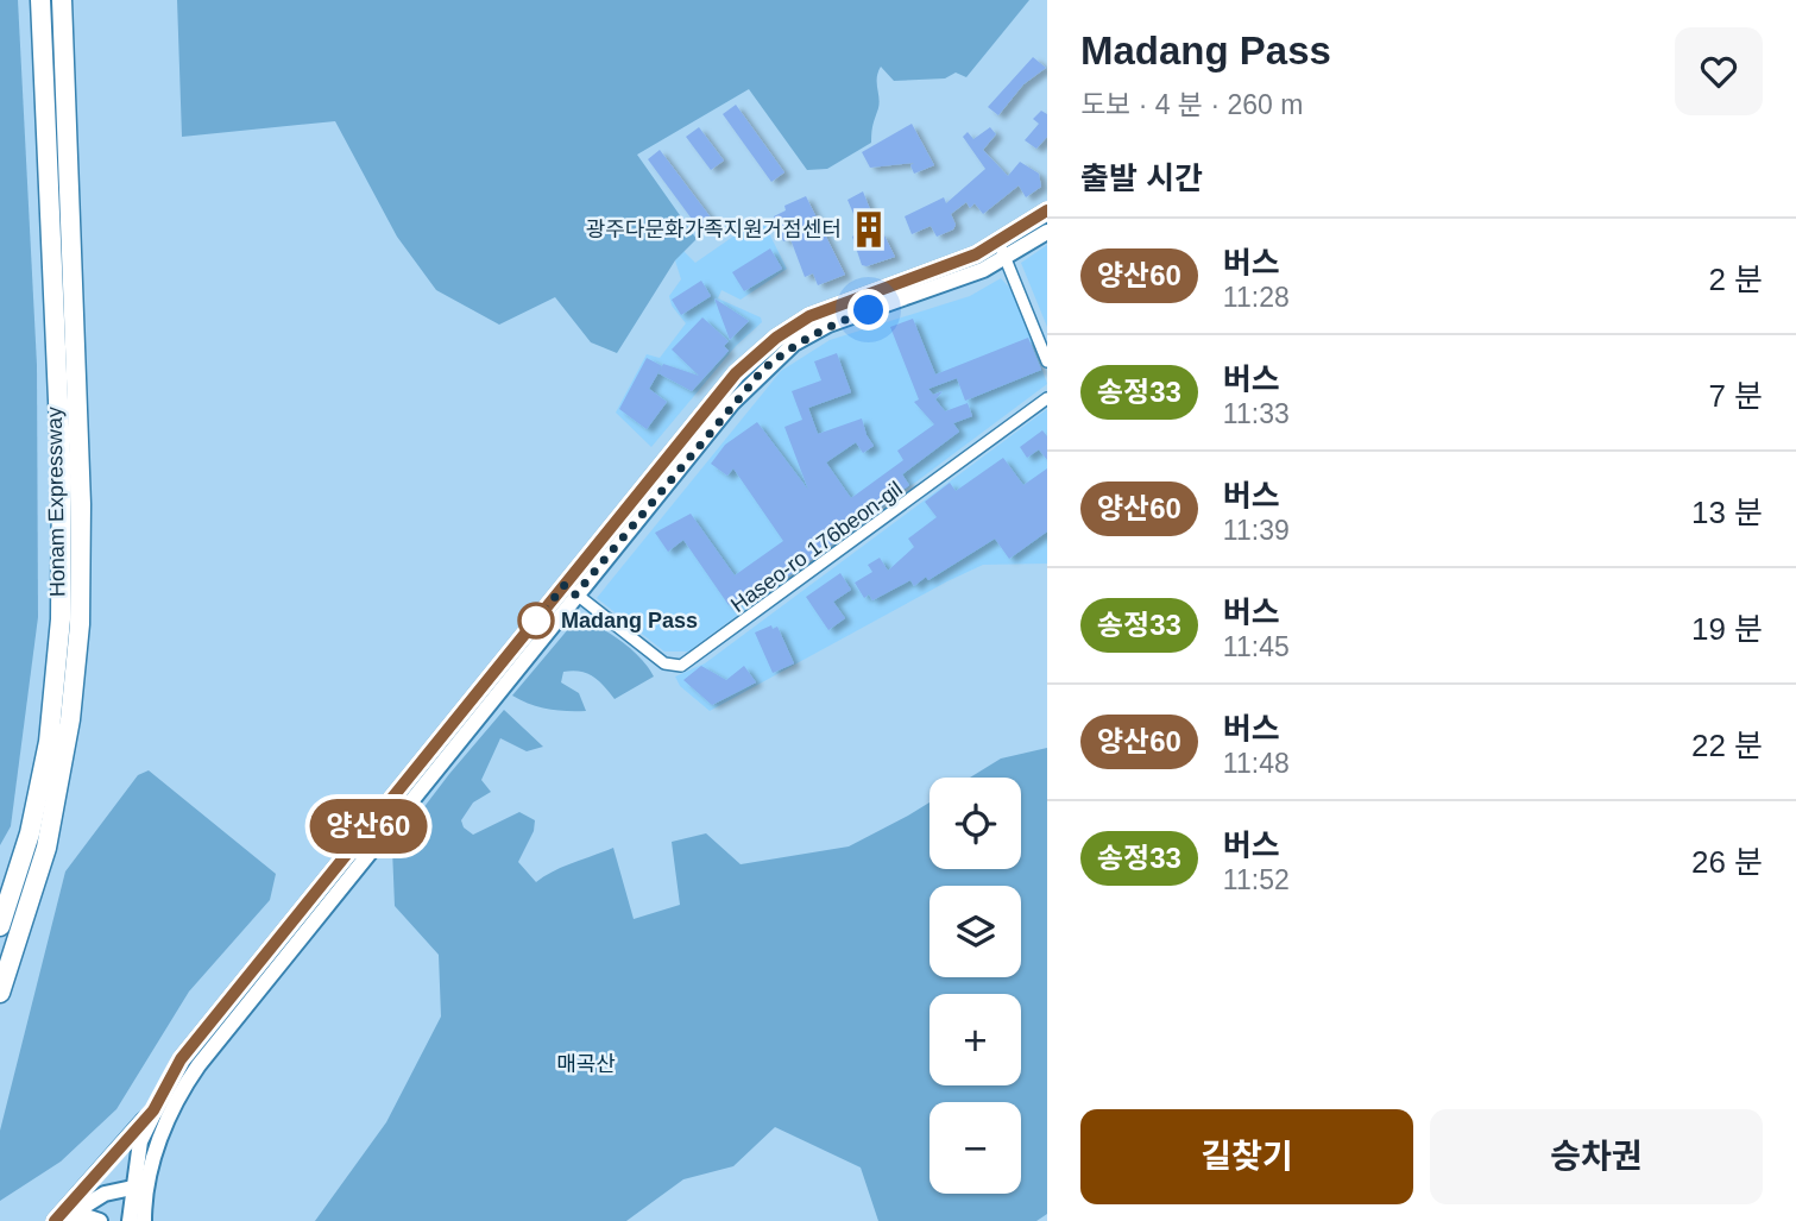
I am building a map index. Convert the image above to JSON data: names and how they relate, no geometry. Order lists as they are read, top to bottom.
{
  "streets": {
    "highway": ["Honam Expressway"],
    "street": ["Haseo-ro 176beon-gil"]
  },
  "parks": ["매곡산"],
  "places": {
    "building": ["광주다문화가족지원거점센터"],
    "other": ["Madang Pass"]
  },
  "lines": ["bus line 양산60"],
  "page": {
    "on_map": "양산60",
    "heading": [
      ["Madang Pass", "도보 · 4 분 · 260 m"],
      "출발 시간"
    ],
    "list": [
      {
        "mark": "양산60",
        "name": "버스",
        "note": "11:28",
        "value": "2 분"
      },
      {
        "mark": "송정33",
        "name": "버스",
        "note": "11:33",
        "value": "7 분"
      },
      {
        "mark": "양산60",
        "name": "버스",
        "note": "11:39",
        "value": "13 분"
      },
      {
        "mark": "송정33",
        "name": "버스",
        "note": "11:45",
        "value": "19 분"
      },
      {
        "mark": "양산60",
        "name": "버스",
        "note": "11:48",
        "value": "22 분"
      },
      {
        "mark": "송정33",
        "name": "버스",
        "note": "11:52",
        "value": "26 분"
      }
    ],
    "map_buttons": ["+", "−"],
    "buttons": ["길찾기", "승차권"]
  }
}
